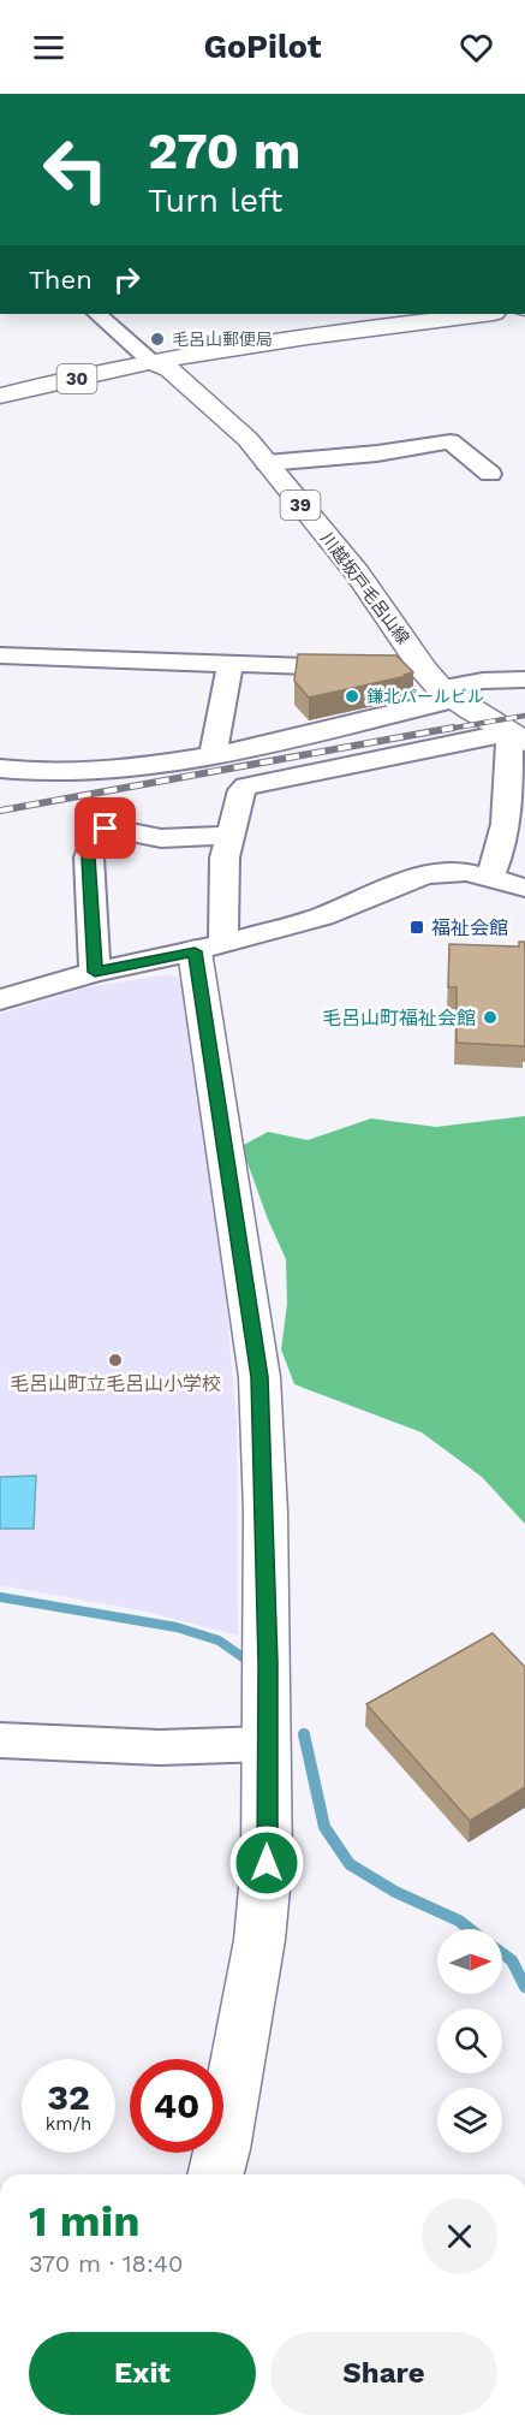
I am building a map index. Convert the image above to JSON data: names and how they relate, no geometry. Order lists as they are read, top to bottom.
{
  "streets": {
    "main road": ["30", "39", "川越坂戸毛呂山線"]
  },
  "crossings": [
    ["30", "川越坂戸毛呂山線"]
  ],
  "places": {
    "other": [
      "毛呂山郵便局",
      "鎌北パールビル",
      "毛呂山町福祉会館",
      "毛呂山町立毛呂山小学校"
    ],
    "transit": ["福祉会館"]
  },
  "north": "right",
  "page": {
    "header": "GoPilot",
    "turn": ["270 m", "Turn left"],
    "then": "Then",
    "speed": "32 km/h",
    "limit": "40",
    "heading": ["1 min", "370 m · 18:40"],
    "buttons": ["Exit", "Share"]
  }
}
